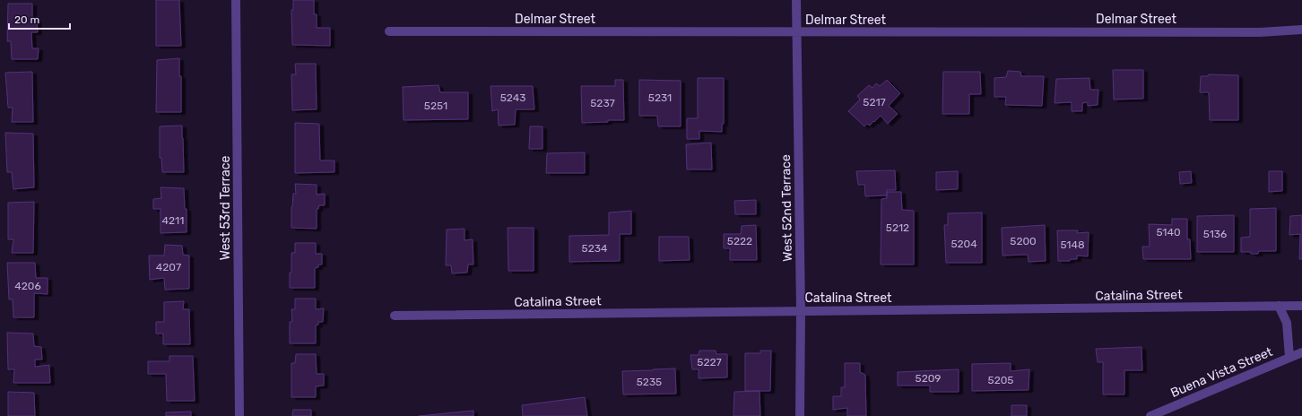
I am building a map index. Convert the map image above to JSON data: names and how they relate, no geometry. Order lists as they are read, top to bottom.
{
  "streets": {
    "street": [
      "Delmar Street",
      "West 53rd Terrace",
      "West 52nd Terrace",
      "Catalina Street",
      "Buena Vista Street"
    ]
  },
  "crossings": [
    ["Delmar Street", "West 52nd Terrace"],
    ["West 52nd Terrace", "Catalina Street"]
  ],
  "house_numbers": [
    "5243",
    "5231",
    "5217",
    "5237",
    "5251",
    "4211",
    "5212",
    "5140",
    "5136",
    "5222",
    "5200",
    "5204",
    "5148",
    "5234",
    "4207",
    "4206",
    "5227",
    "5209",
    "5205",
    "5235"
  ],
  "scale_bar": "20 m"
}
